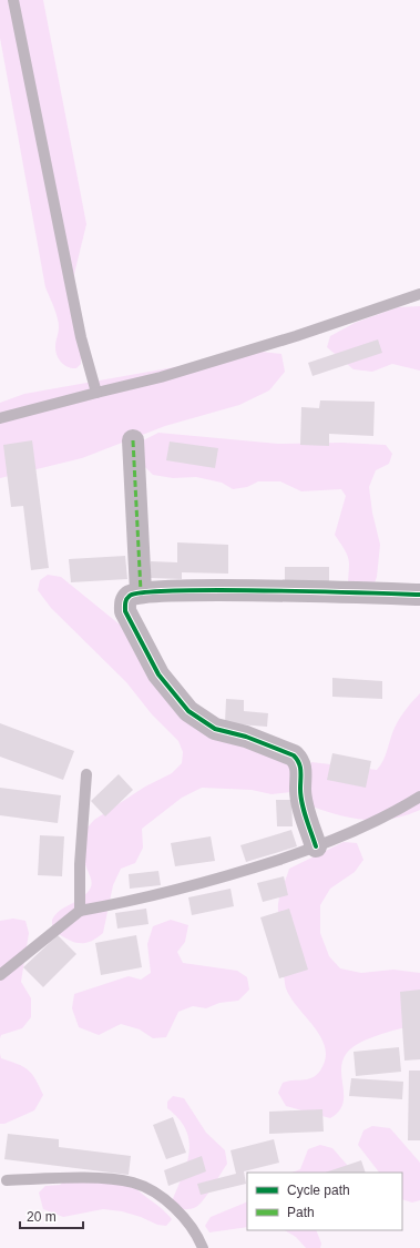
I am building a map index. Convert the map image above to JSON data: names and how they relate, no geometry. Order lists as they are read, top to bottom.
{
  "legend": ["Cycle path", "Path"],
  "scale_bar": "20 m"
}
